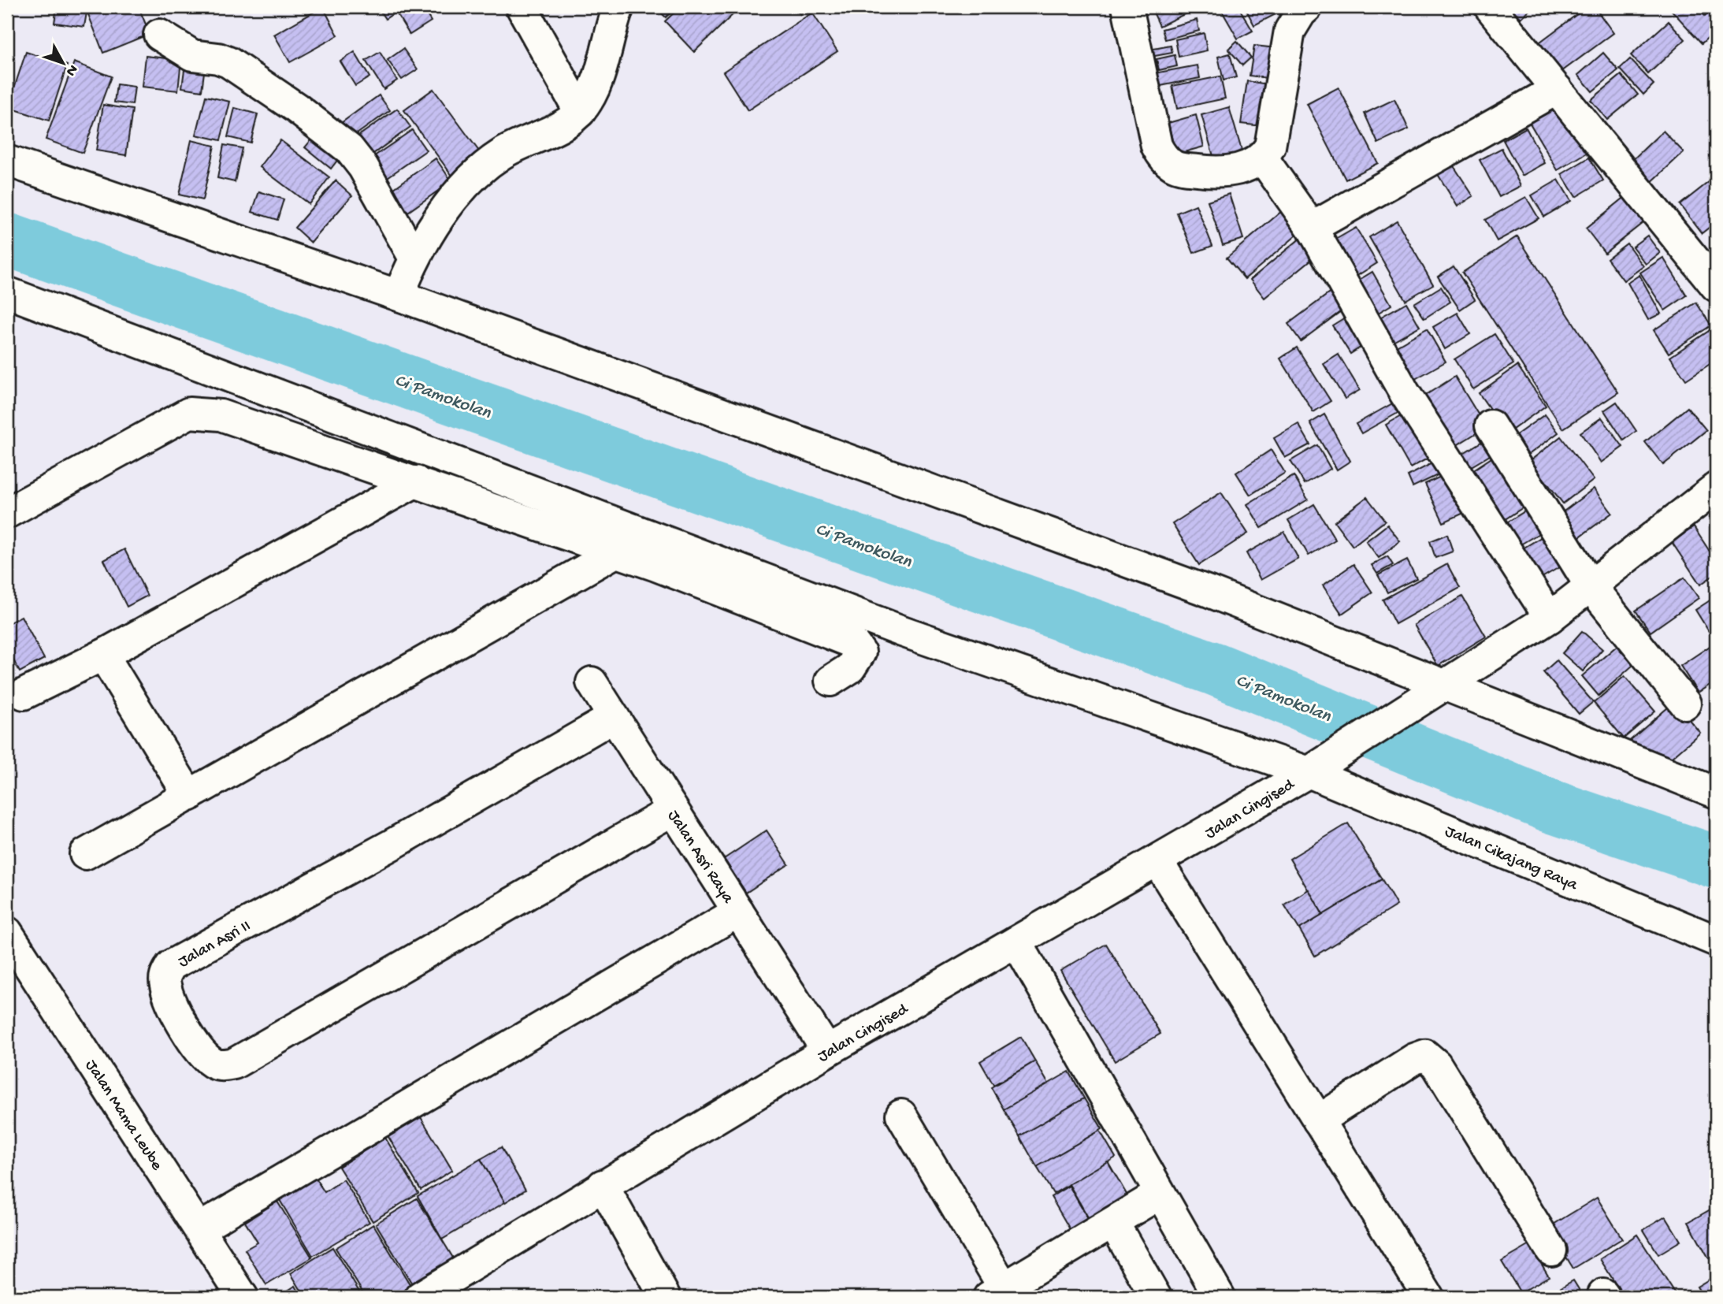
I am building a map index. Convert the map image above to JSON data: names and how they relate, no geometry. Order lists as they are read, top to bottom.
{
  "streets": {
    "street": [
      "Jalan Cingised",
      "Jalan Asri Raya",
      "Jalan Cikajang Raya",
      "Jalan Asri II",
      "Jalan Mama Leube"
    ]
  },
  "crossings": [
    ["Jalan Cingised", "Jalan Asri Raya"],
    ["Jalan Cingised", "Jalan Cikajang Raya"],
    ["Jalan Asri Raya", "Jalan Asri II"]
  ],
  "water": ["Ci Pamokolan"],
  "north": "bottom right"
}
